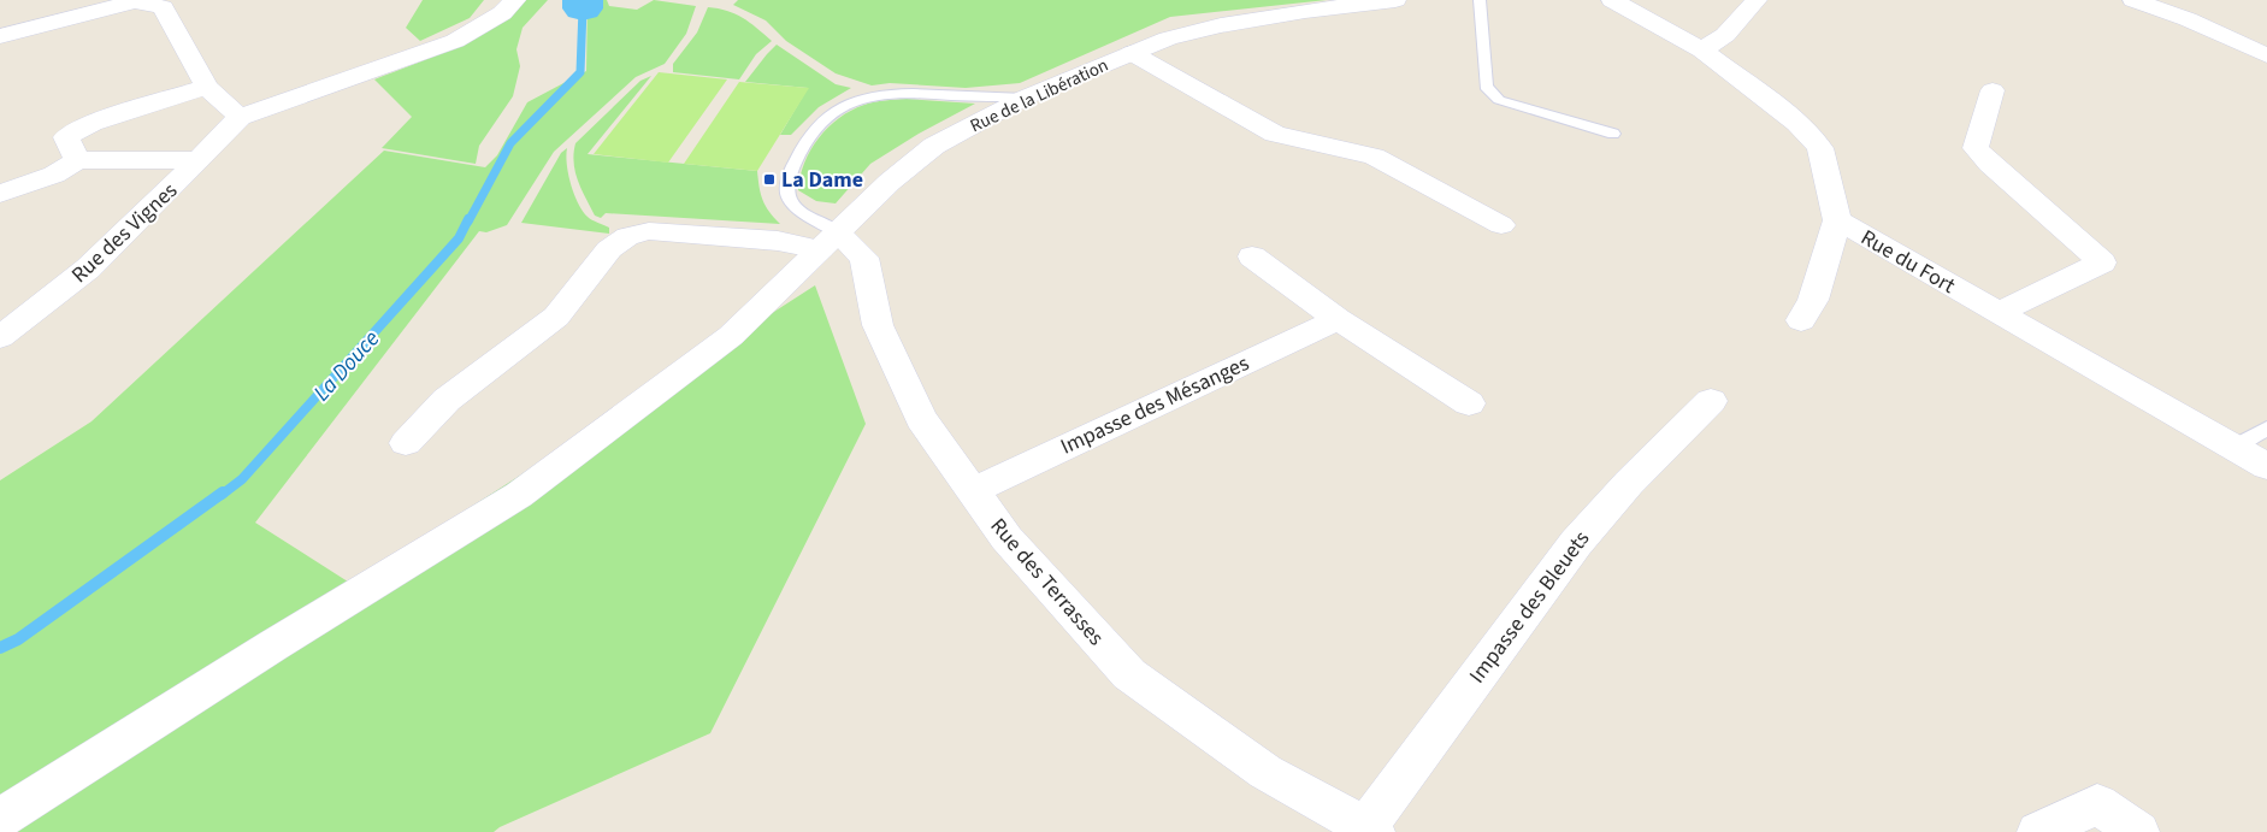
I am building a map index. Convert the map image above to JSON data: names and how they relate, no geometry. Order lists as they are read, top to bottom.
{
  "streets": {
    "street": [
      "Rue de la Libération",
      "Rue des Vignes",
      "Rue du Fort",
      "Impasse des Mésanges",
      "Rue des Terrasses",
      "Impasse des Bleuets"
    ]
  },
  "crossings": [
    ["Rue de la Libération", "Rue des Terrasses"],
    ["Impasse des Mésanges", "Rue des Terrasses"],
    ["Rue des Terrasses", "Impasse des Bleuets"]
  ],
  "water": ["La Douce"],
  "places": {
    "transit": ["La Dame"]
  }
}
